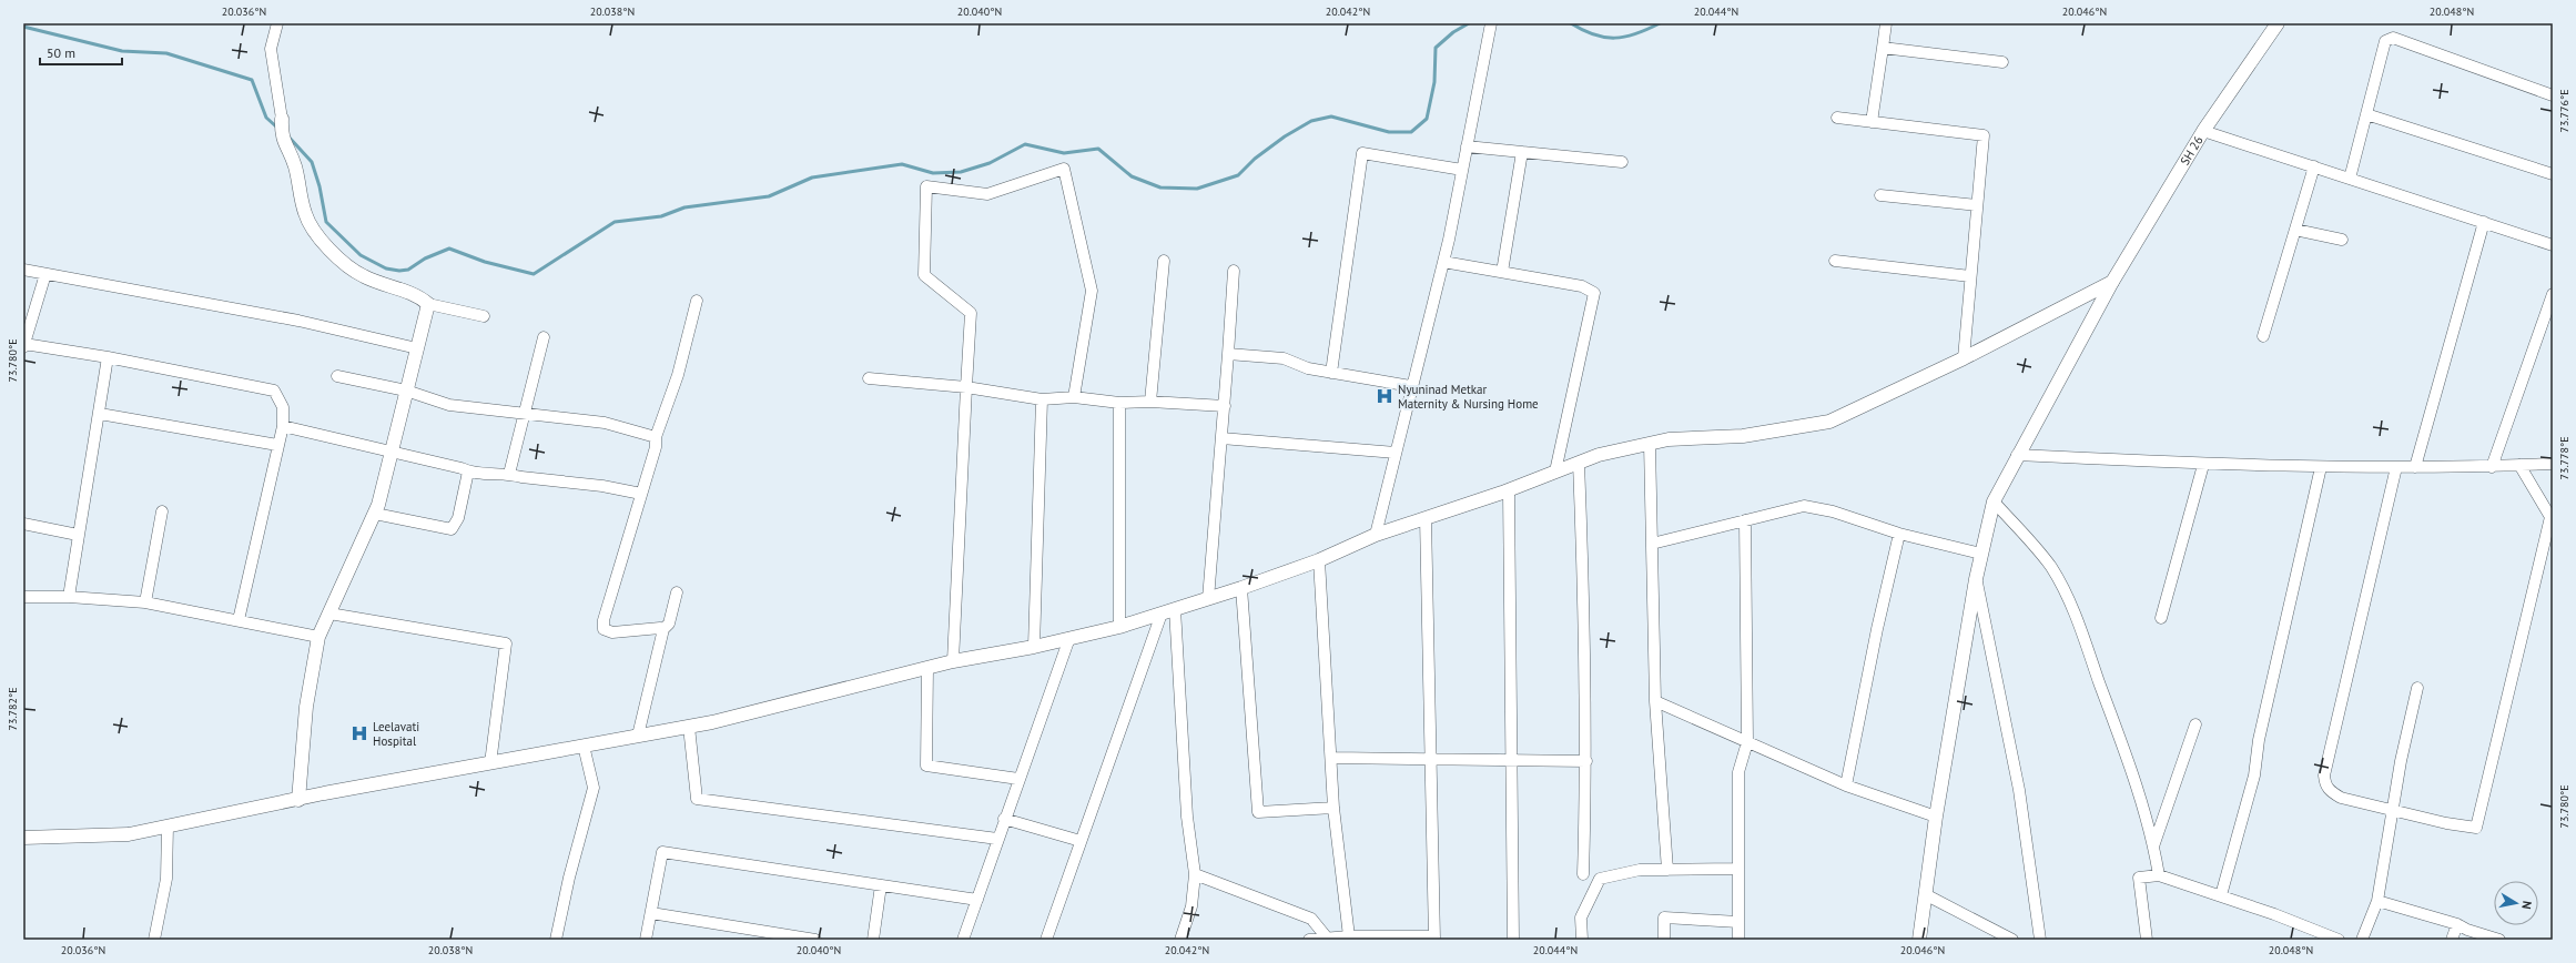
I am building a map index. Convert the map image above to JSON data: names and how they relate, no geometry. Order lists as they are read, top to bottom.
{
  "streets": {
    "main road": ["SH 26"]
  },
  "places": {
    "hospital": ["Nyuninad Metkar Maternity & Nursing Home", "Leelavati Hospital"]
  },
  "scale_bar": "50 m",
  "north": "right",
  "coordinates": [
    "20.036°N",
    "20.038°N",
    "20.040°N",
    "20.042°N",
    "20.044°N",
    "20.046°N",
    "20.048°N",
    "73.776°E",
    "73.780°E",
    "73.778°E",
    "73.782°E"
  ]
}
